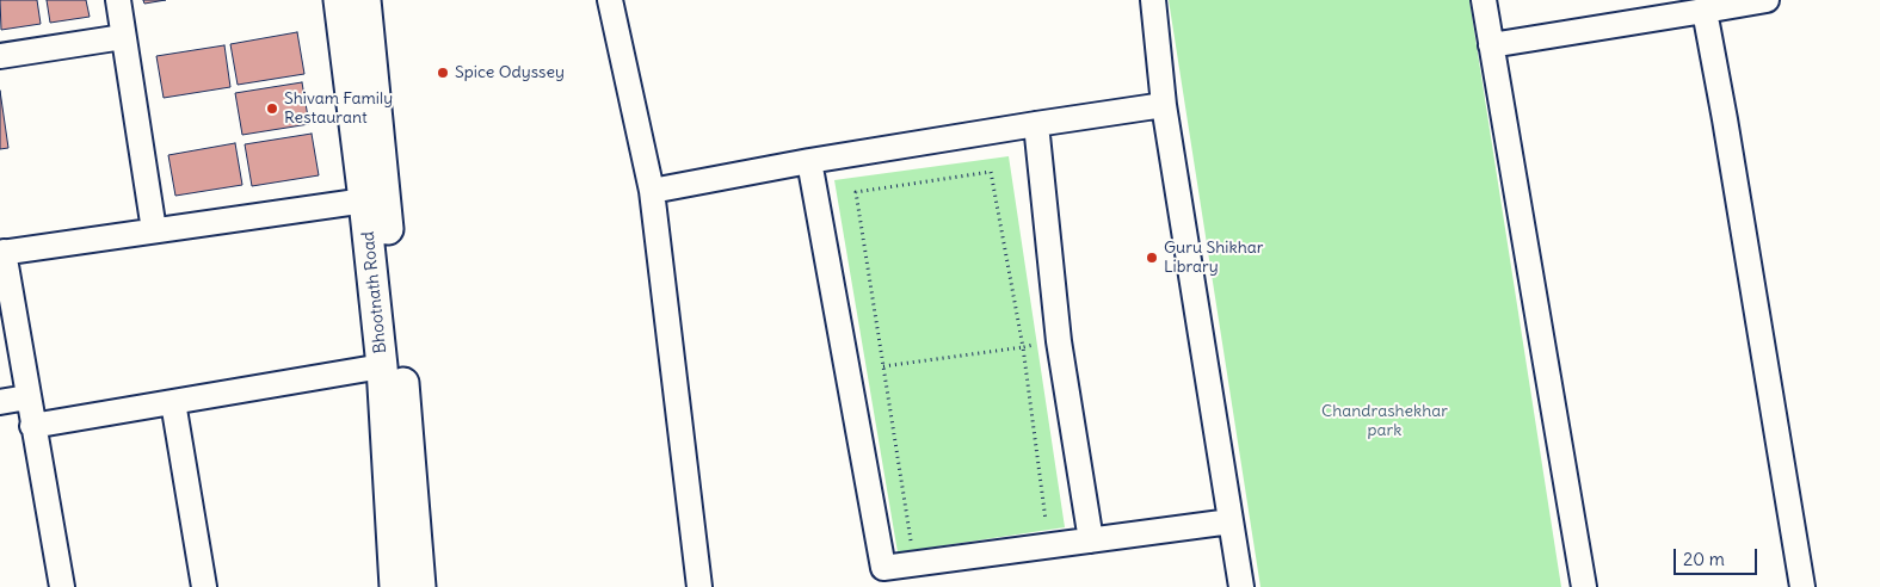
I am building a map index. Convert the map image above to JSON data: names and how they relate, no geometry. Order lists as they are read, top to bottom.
{
  "streets": {
    "street": ["Bhootnath Road"]
  },
  "parks": ["Chandrashekhar park"],
  "places": ["Spice Odyssey", "Shivam Family Restaurant", "Guru Shikhar Library"],
  "scale_bar": "20 m"
}
